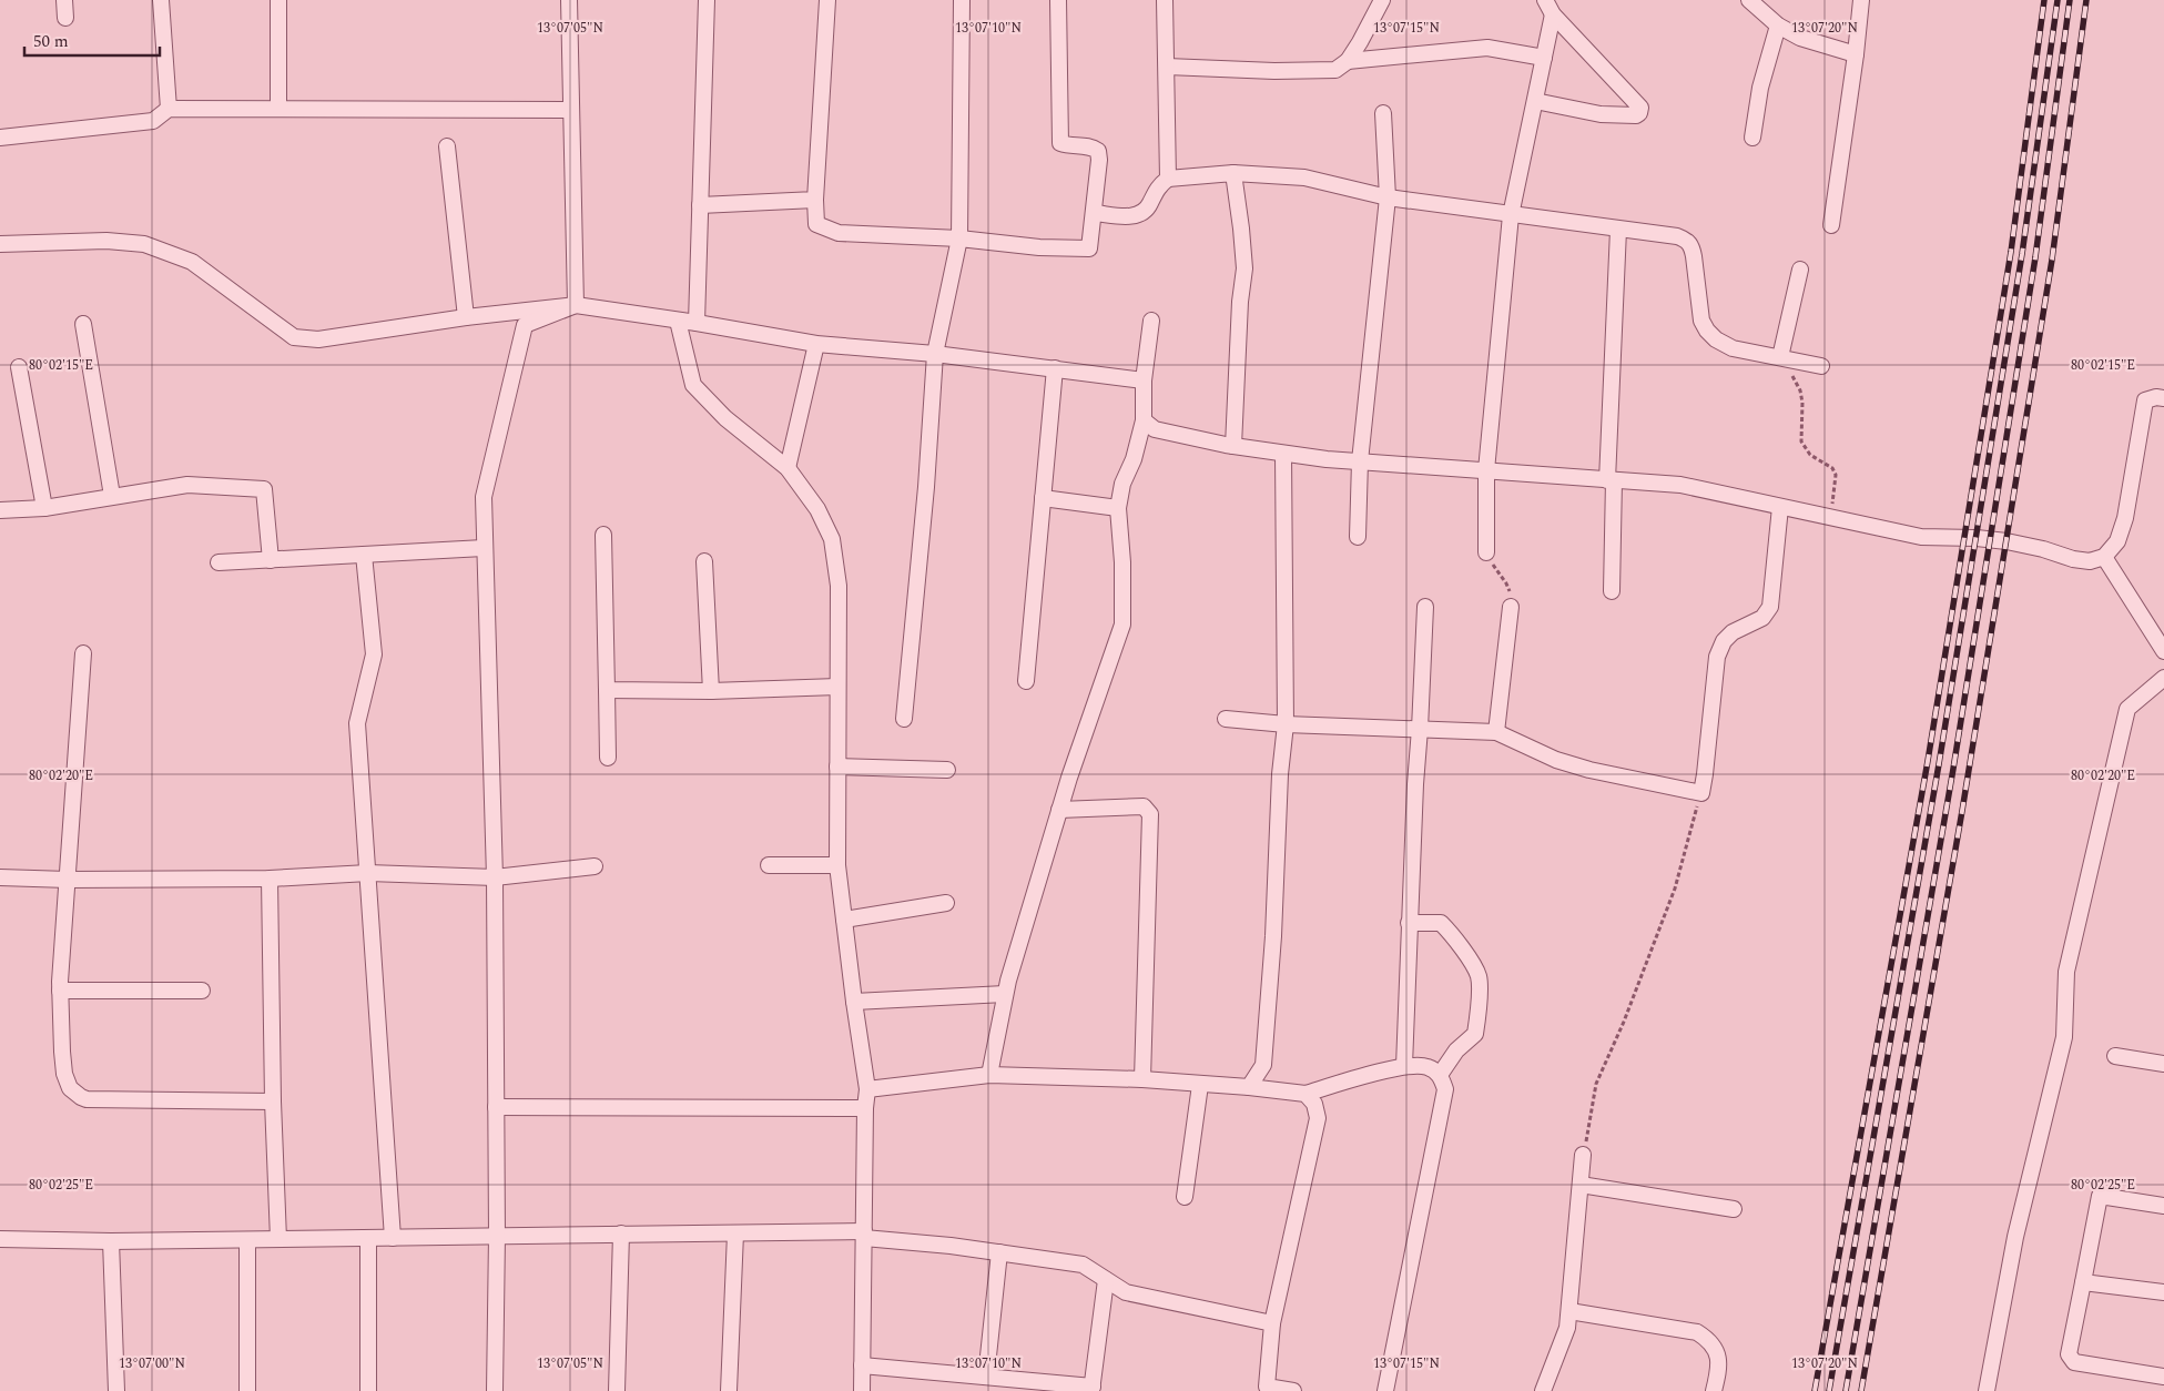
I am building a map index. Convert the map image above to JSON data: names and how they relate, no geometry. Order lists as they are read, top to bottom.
{
  "scale_bar": "50 m",
  "coordinates": [
    "13°07'05\"N",
    "13°07'10\"N",
    "13°07'15\"N",
    "13°07'20\"N",
    "80°02'15\"E",
    "80°02'20\"E",
    "80°02'25\"E",
    "13°07'00\"N"
  ]
}
